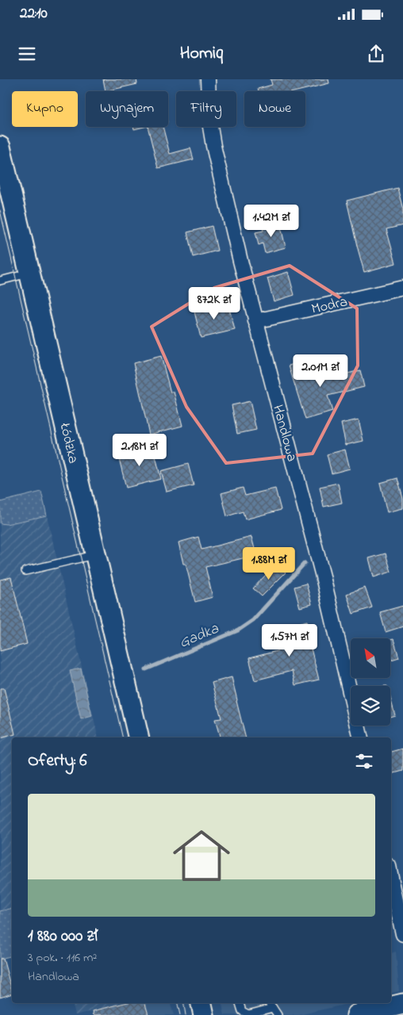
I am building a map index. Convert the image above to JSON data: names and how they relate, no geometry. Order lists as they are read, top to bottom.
{
  "streets": {
    "main road": ["Łódzka"],
    "street": ["Modra", "Handlowa"]
  },
  "crossings": [
    ["Modra", "Handlowa"]
  ],
  "water": ["Gadka"],
  "north": "top left",
  "page": {
    "status": "22:10",
    "header": "Homiq",
    "chip": [
      "Kupno",
      "Wynajem",
      "Filtry",
      "Nowe"
    ],
    "price": [
      "1.42M zł",
      "872K zł",
      "2.01M zł",
      "2.18M zł",
      "1.88M zł",
      "1.57M zł"
    ],
    "heading": "Oferty: 6",
    "list": [
      {
        "name": "1 880 000 zł",
        "note": "3 pok. · 116 m² · Handlowa"
      }
    ]
  }
}
